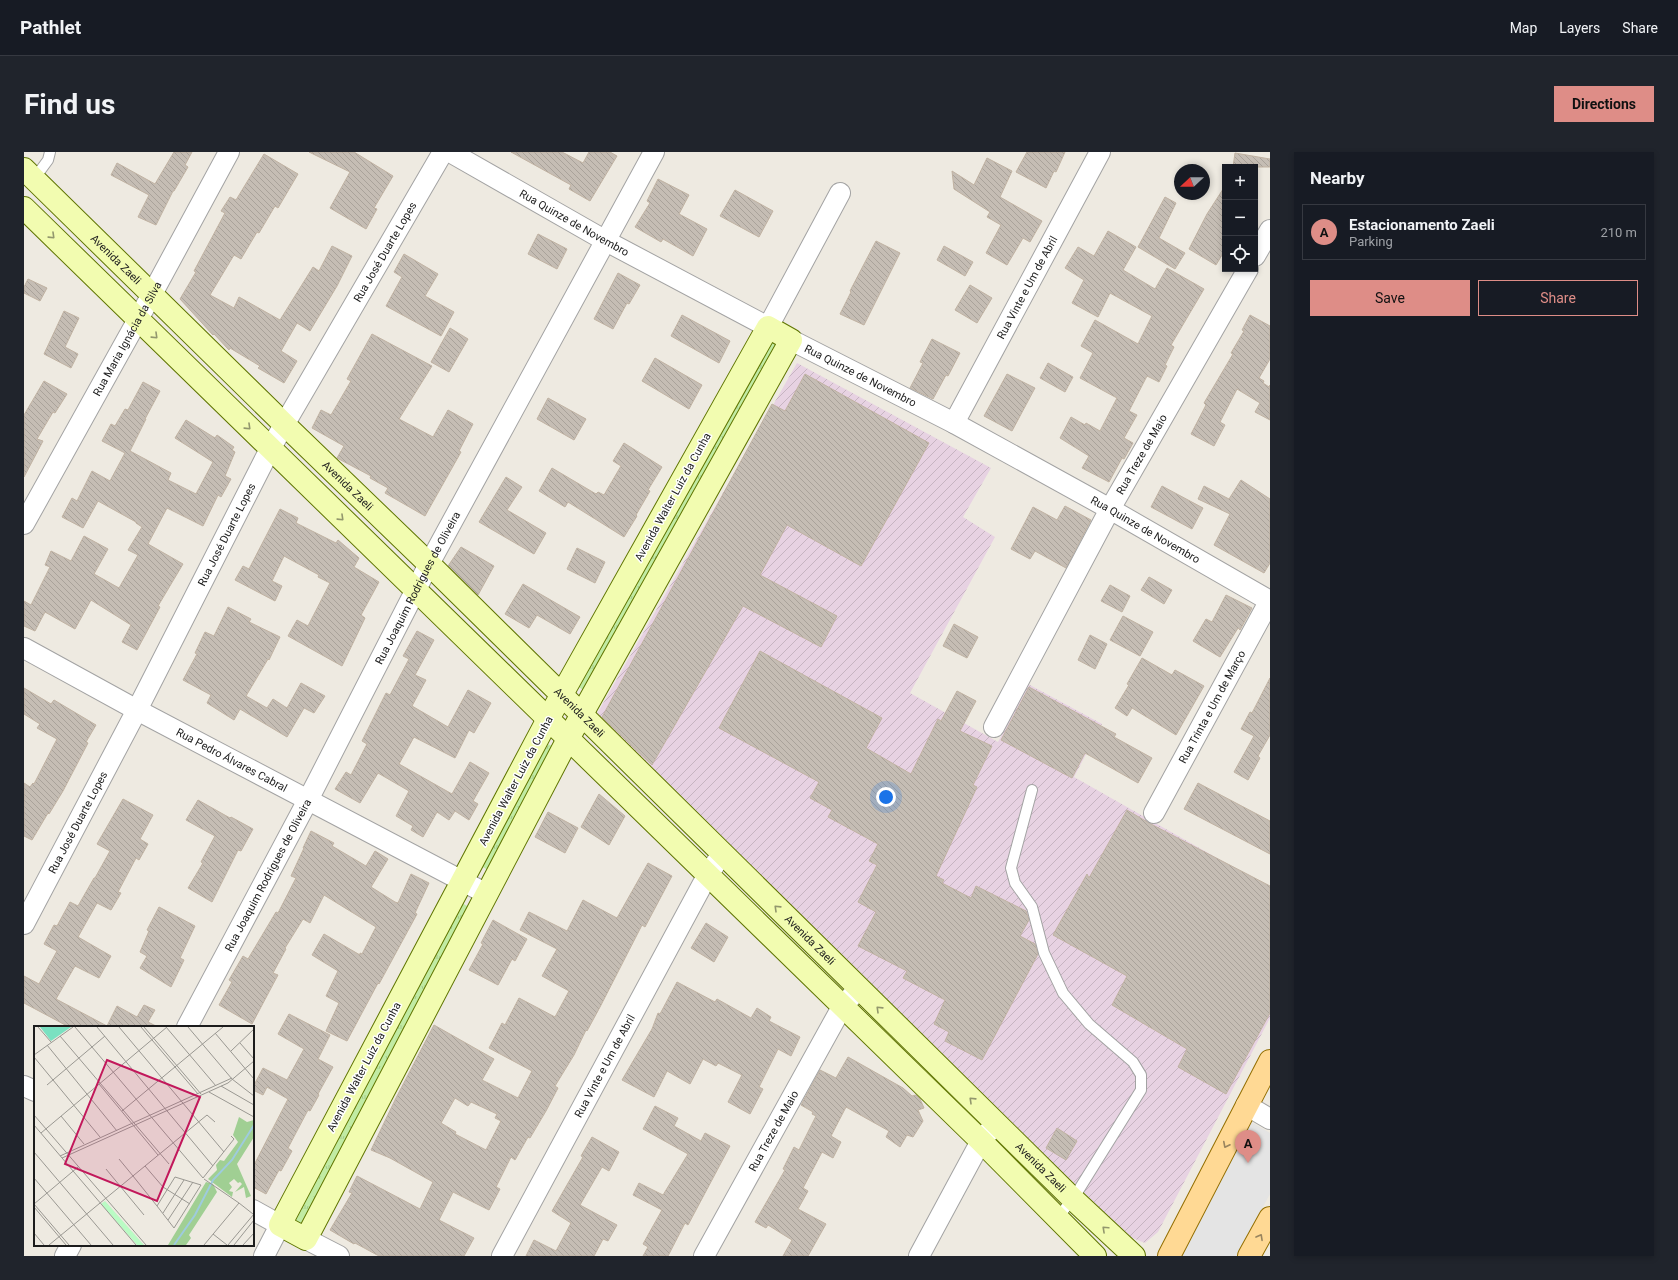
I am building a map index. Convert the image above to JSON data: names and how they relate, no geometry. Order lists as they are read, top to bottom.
{
  "streets": {
    "street": [
      "Rua Quinze de Novembro",
      "Rua José Duarte Lopes",
      "Avenida Zaeli",
      "Rua Vinte e Um de Abril",
      "Rua Maria Ignácia da Silva",
      "Rua Treze de Maio",
      "Avenida Walter Luiz da Cunha",
      "Rua Joaquim Rodrigues de Oliveira",
      "Rua Trinta e Um de Março",
      "Rua Pedro Álvares Cabral"
    ]
  },
  "crossings": [
    ["Rua Quinze de Novembro", "Rua Vinte e Um de Abril"],
    ["Rua Quinze de Novembro", "Rua Treze de Maio"],
    ["Rua Quinze de Novembro", "Avenida Walter Luiz da Cunha"],
    ["Rua Quinze de Novembro", "Rua Joaquim Rodrigues de Oliveira"],
    ["Rua Quinze de Novembro", "Rua Trinta e Um de Março"],
    ["Rua José Duarte Lopes", "Avenida Zaeli"],
    ["Rua José Duarte Lopes", "Rua Pedro Álvares Cabral"],
    ["Avenida Zaeli", "Rua Vinte e Um de Abril"],
    ["Avenida Zaeli", "Rua Maria Ignácia da Silva"],
    ["Avenida Zaeli", "Rua Treze de Maio"],
    ["Avenida Zaeli", "Avenida Walter Luiz da Cunha"],
    ["Avenida Zaeli", "Rua Joaquim Rodrigues de Oliveira"],
    ["Avenida Walter Luiz da Cunha", "Rua Pedro Álvares Cabral"],
    ["Rua Joaquim Rodrigues de Oliveira", "Rua Pedro Álvares Cabral"]
  ],
  "north": "left",
  "page": {
    "header": "Pathlet",
    "nav": ["Map", "Layers", "Share"],
    "buttons": [
      "Directions",
      ["Save", "Share"]
    ],
    "title": "Find us",
    "heading": "Nearby",
    "map_buttons": ["+", "−"],
    "list": [
      {
        "mark": "A",
        "name": "Estacionamento Zaeli",
        "note": "Parking",
        "value": "210 m"
      }
    ],
    "pins": "A"
  }
}
